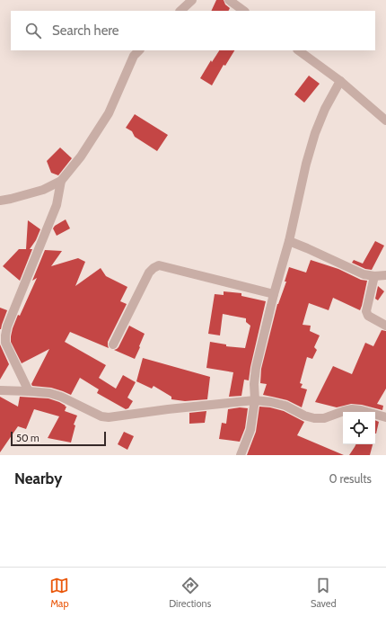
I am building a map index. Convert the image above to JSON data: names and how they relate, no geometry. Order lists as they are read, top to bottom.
{
  "scale_bar": "50 m",
  "page": {
    "search": "Search here",
    "scale": "50 m",
    "heading": ["Nearby", "0 results"],
    "nav": ["Map", "Directions", "Saved"]
  }
}
